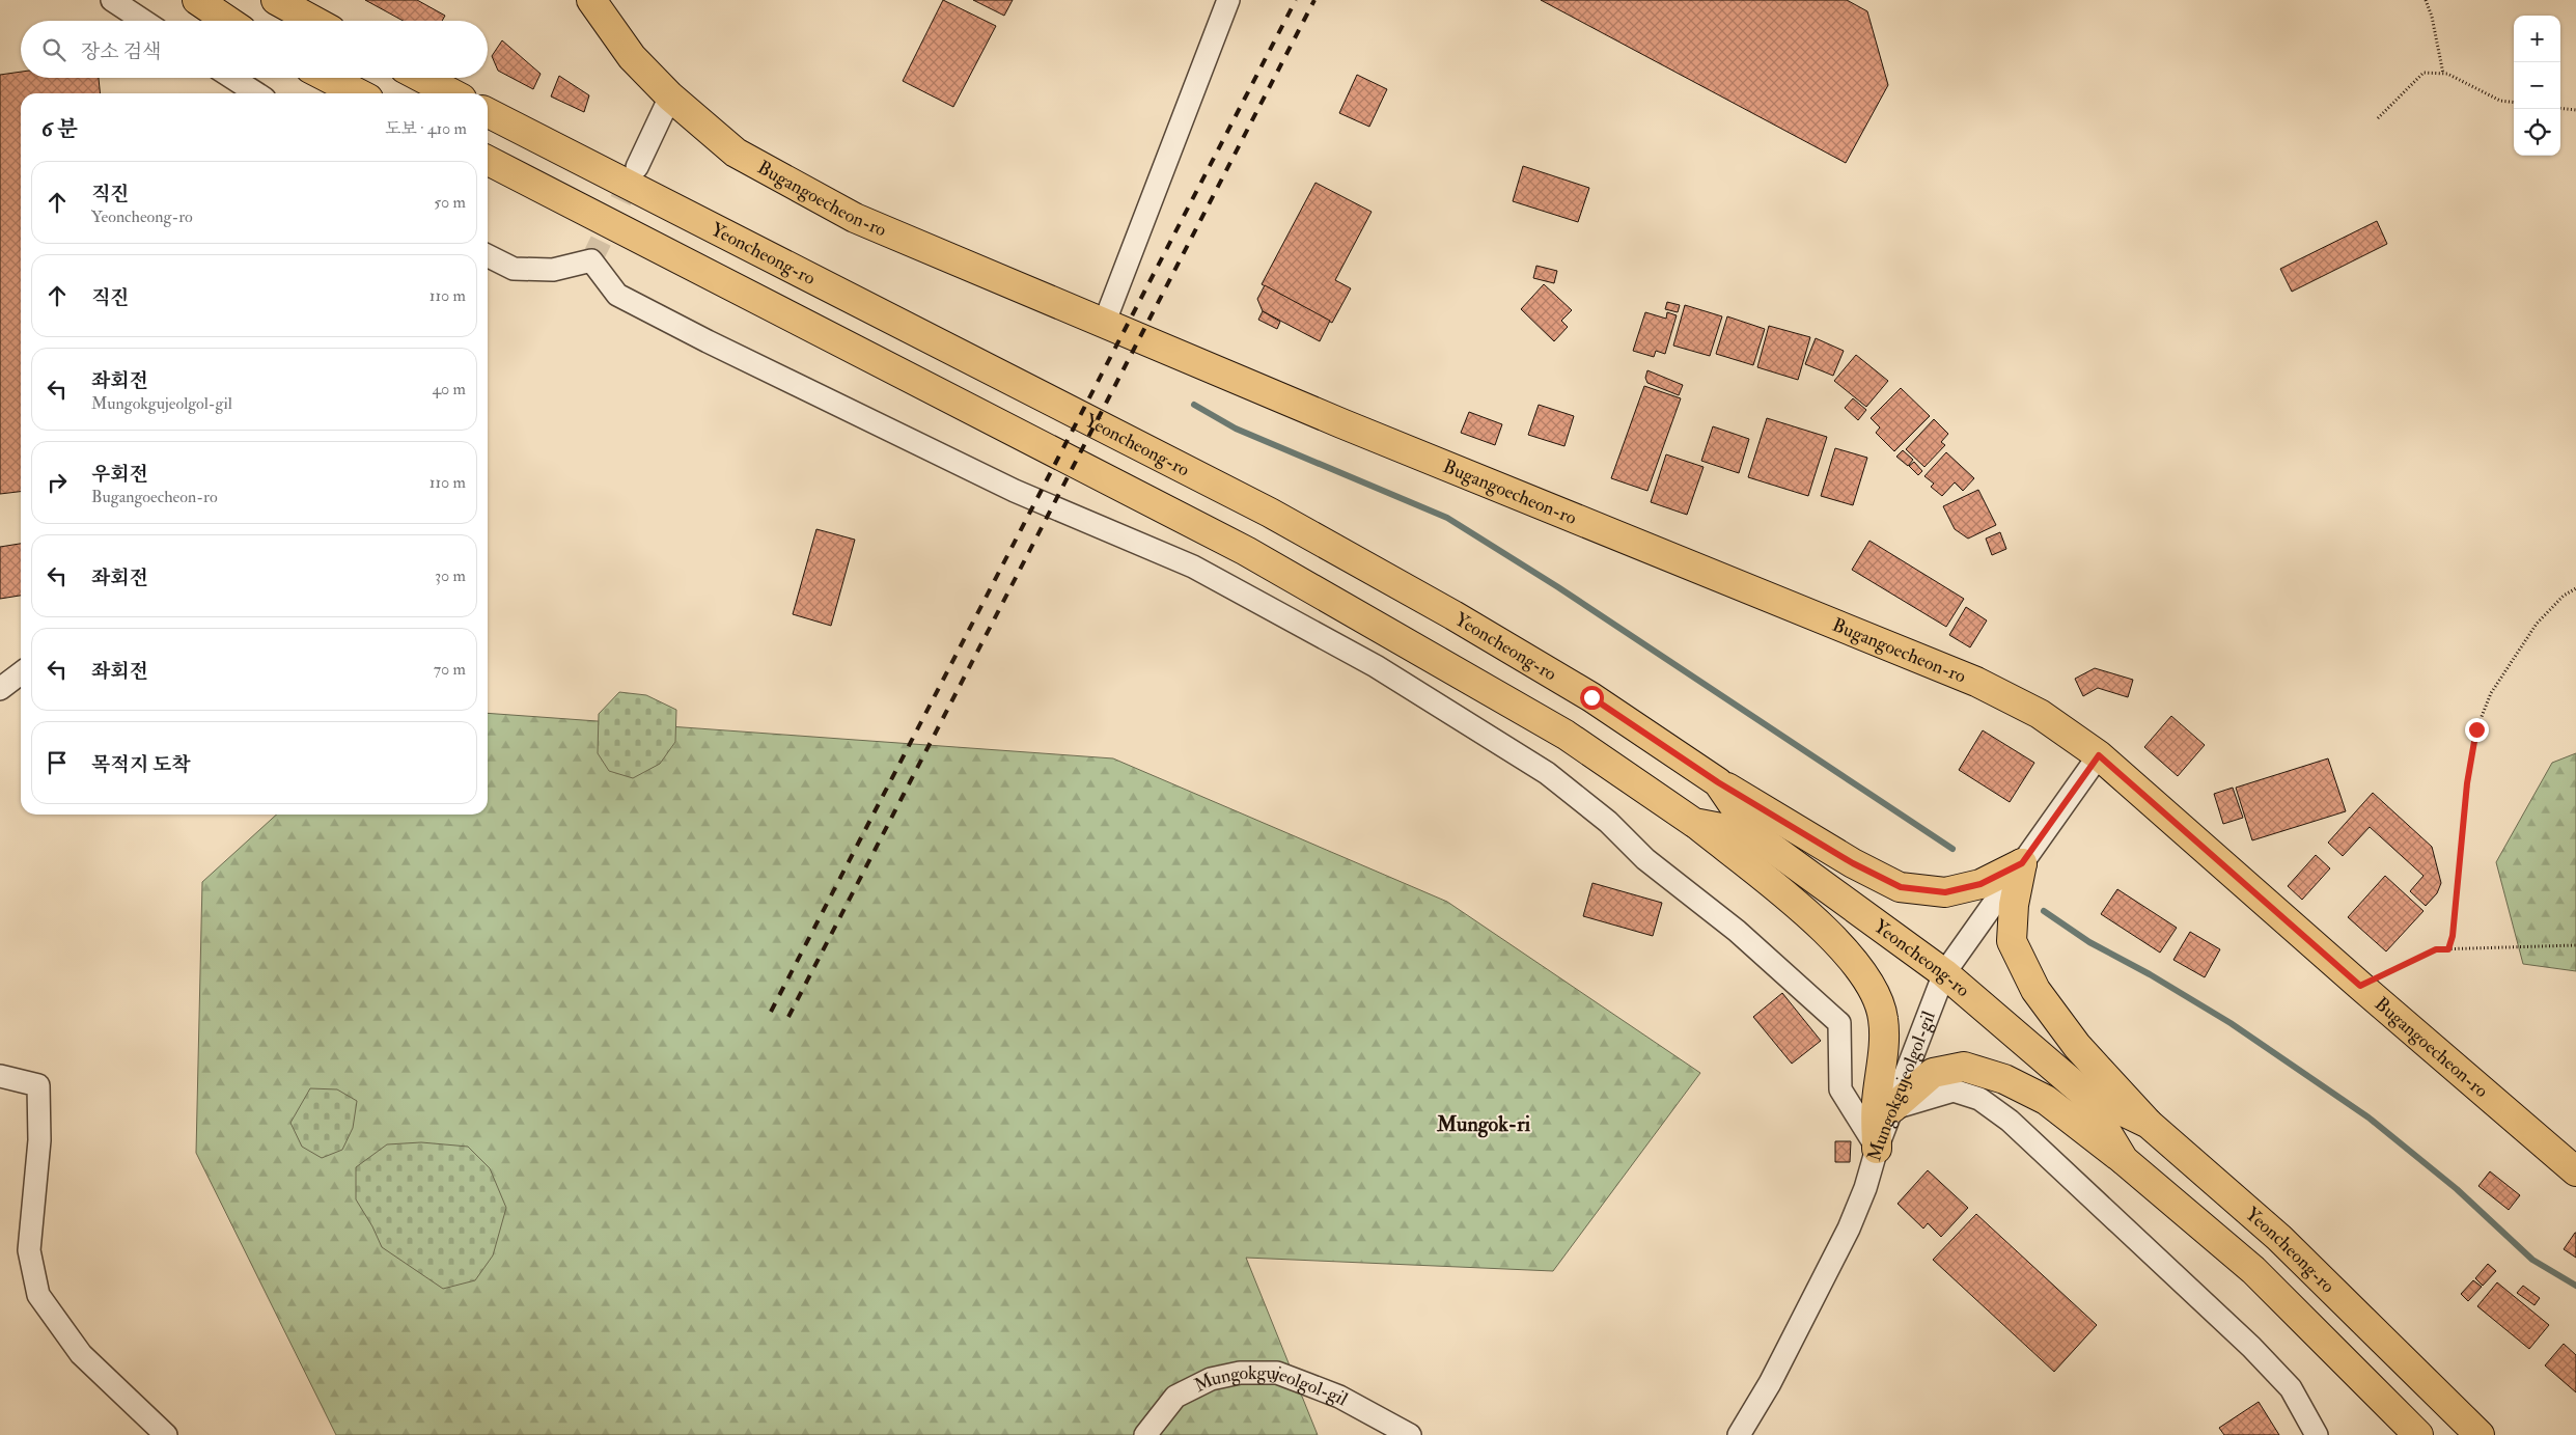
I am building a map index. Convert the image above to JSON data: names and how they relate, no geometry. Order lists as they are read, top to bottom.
{
  "streets": {
    "main road": ["Bugangoecheon-ro", "Yeoncheong-ro"],
    "street": ["Mungokgujeolgol-gil"]
  },
  "crossings": [
    ["Bugangoecheon-ro", "Mungokgujeolgol-gil"],
    ["Yeoncheong-ro", "Mungokgujeolgol-gil"]
  ],
  "districts": ["Mungok-ri"],
  "page": {
    "map_buttons": ["+", "−"],
    "search": "장소 검색",
    "heading": ["6 분", "도보 · 410 m"],
    "list": [
      ["직진", "Yeoncheong-ro", "50 m"],
      ["직진", "110 m"],
      ["좌회전", "Mungokgujeolgol-gil", "40 m"],
      ["우회전", "Bugangoecheon-ro", "110 m"],
      ["좌회전", "30 m"],
      ["좌회전", "70 m"],
      "목적지 도착"
    ]
  }
}
